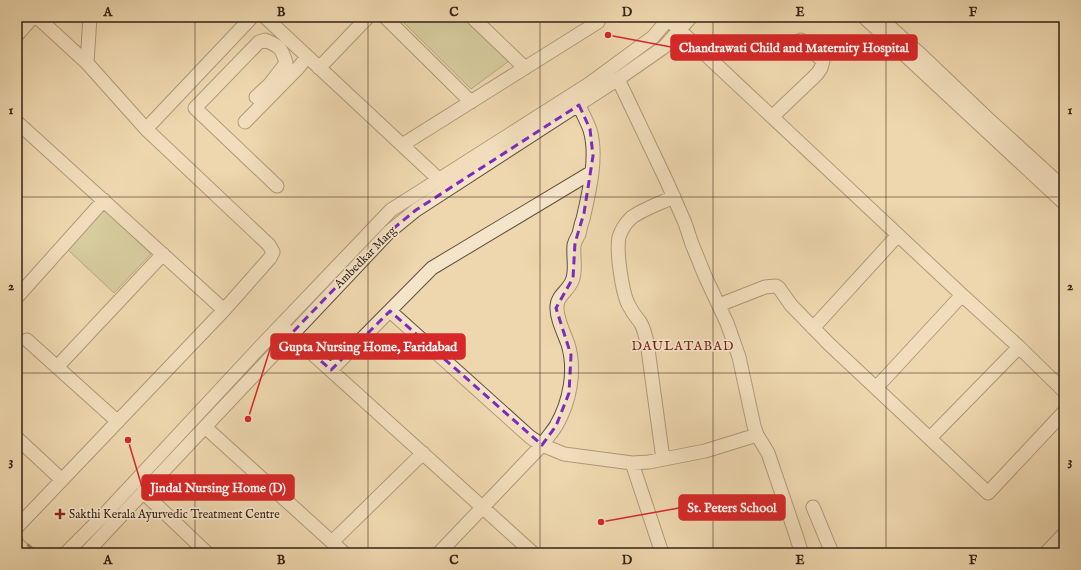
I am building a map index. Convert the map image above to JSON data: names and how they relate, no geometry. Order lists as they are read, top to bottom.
{
  "streets": {
    "street": ["Ambedkar Marg"]
  },
  "districts": ["DAULATABAD"],
  "places": {
    "other": [
      "Chandrawati Child and Maternity Hospital",
      "Gupta Nursing Home, Faridabad",
      "Jindal Nursing Home (D)",
      "St. Peters School"
    ],
    "health": ["Sakthi Kerala Ayurvedic Treatment Centre"]
  },
  "grid": {
    "columns": [
      "A",
      "B",
      "C",
      "D",
      "E",
      "F"
    ],
    "rows": ["1", "2", "3"]
  }
}
